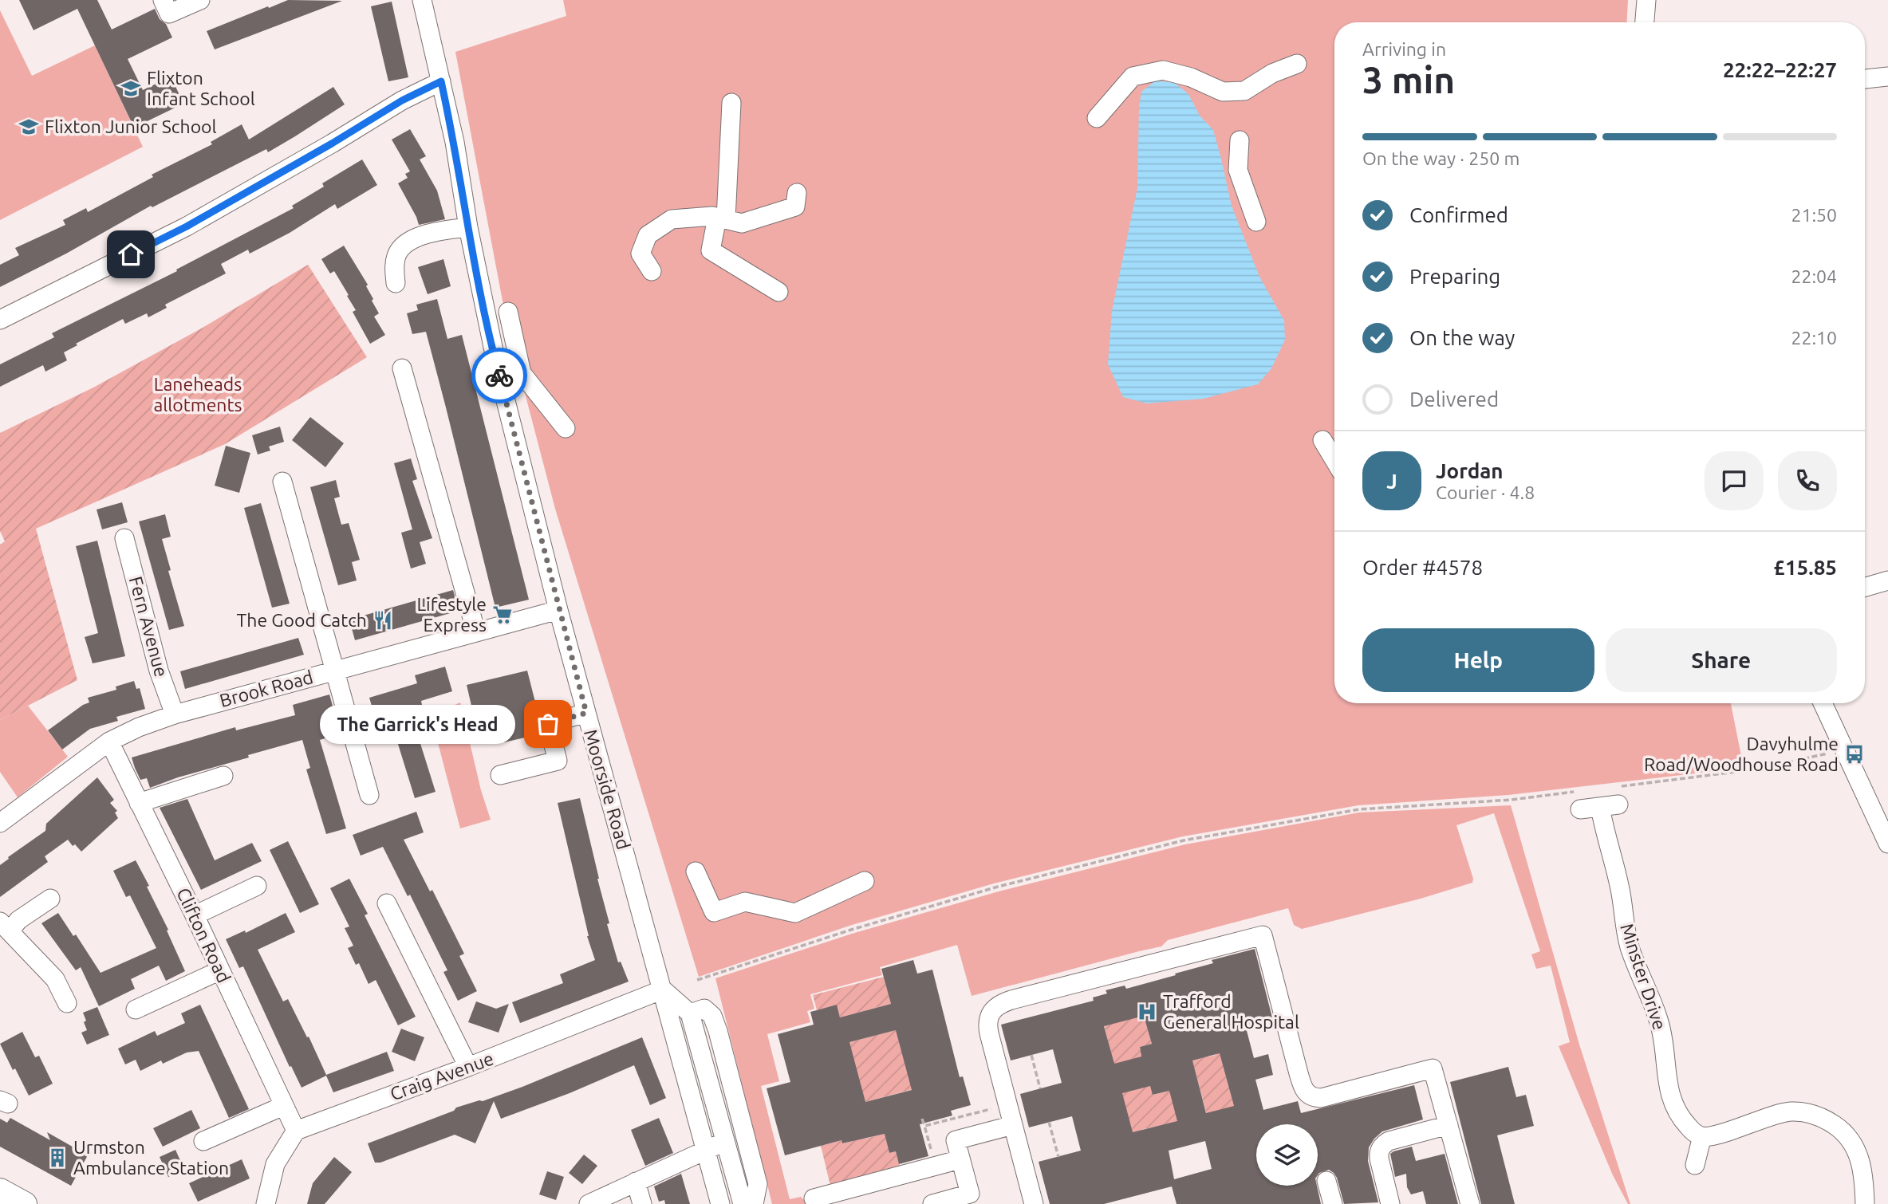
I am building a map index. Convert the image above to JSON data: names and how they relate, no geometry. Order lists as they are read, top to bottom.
{
  "streets": {
    "street": [
      "Fern Avenue",
      "Brook Road",
      "Moorside Road",
      "Clifton Road",
      "Minster Drive",
      "Craig Avenue"
    ]
  },
  "crossings": [
    ["Fern Avenue", "Brook Road"],
    ["Brook Road", "Moorside Road"],
    ["Brook Road", "Clifton Road"],
    ["Moorside Road", "Craig Avenue"],
    ["Clifton Road", "Craig Avenue"]
  ],
  "parks": ["Laneheads allotments"],
  "places": {
    "school or university": ["Flixton Infant School", "Flixton Junior School"],
    "supermarket": ["Lifestyle Express"],
    "restaurant": ["The Good Catch"],
    "other": ["The Garrick's Head"],
    "bus stop": ["Davyhulme Road/Woodhouse Road"],
    "hospital": ["Trafford General Hospital"],
    "building": ["Urmston Ambulance Station"]
  },
  "page": {
    "heading": ["3 min", "Arriving in", "22:22–22:27"],
    "panel": [
      "Jordan",
      "Courier · 4.8",
      "Order #4578",
      "£15.85"
    ],
    "bar": "On the way · 250 m",
    "list": [
      ["Confirmed", "21:50"],
      ["Preparing", "22:04"],
      ["On the way", "22:10"],
      "Delivered"
    ],
    "round": "J",
    "buttons": ["Help", "Share"],
    "bubble": "The Garrick's Head"
  }
}
